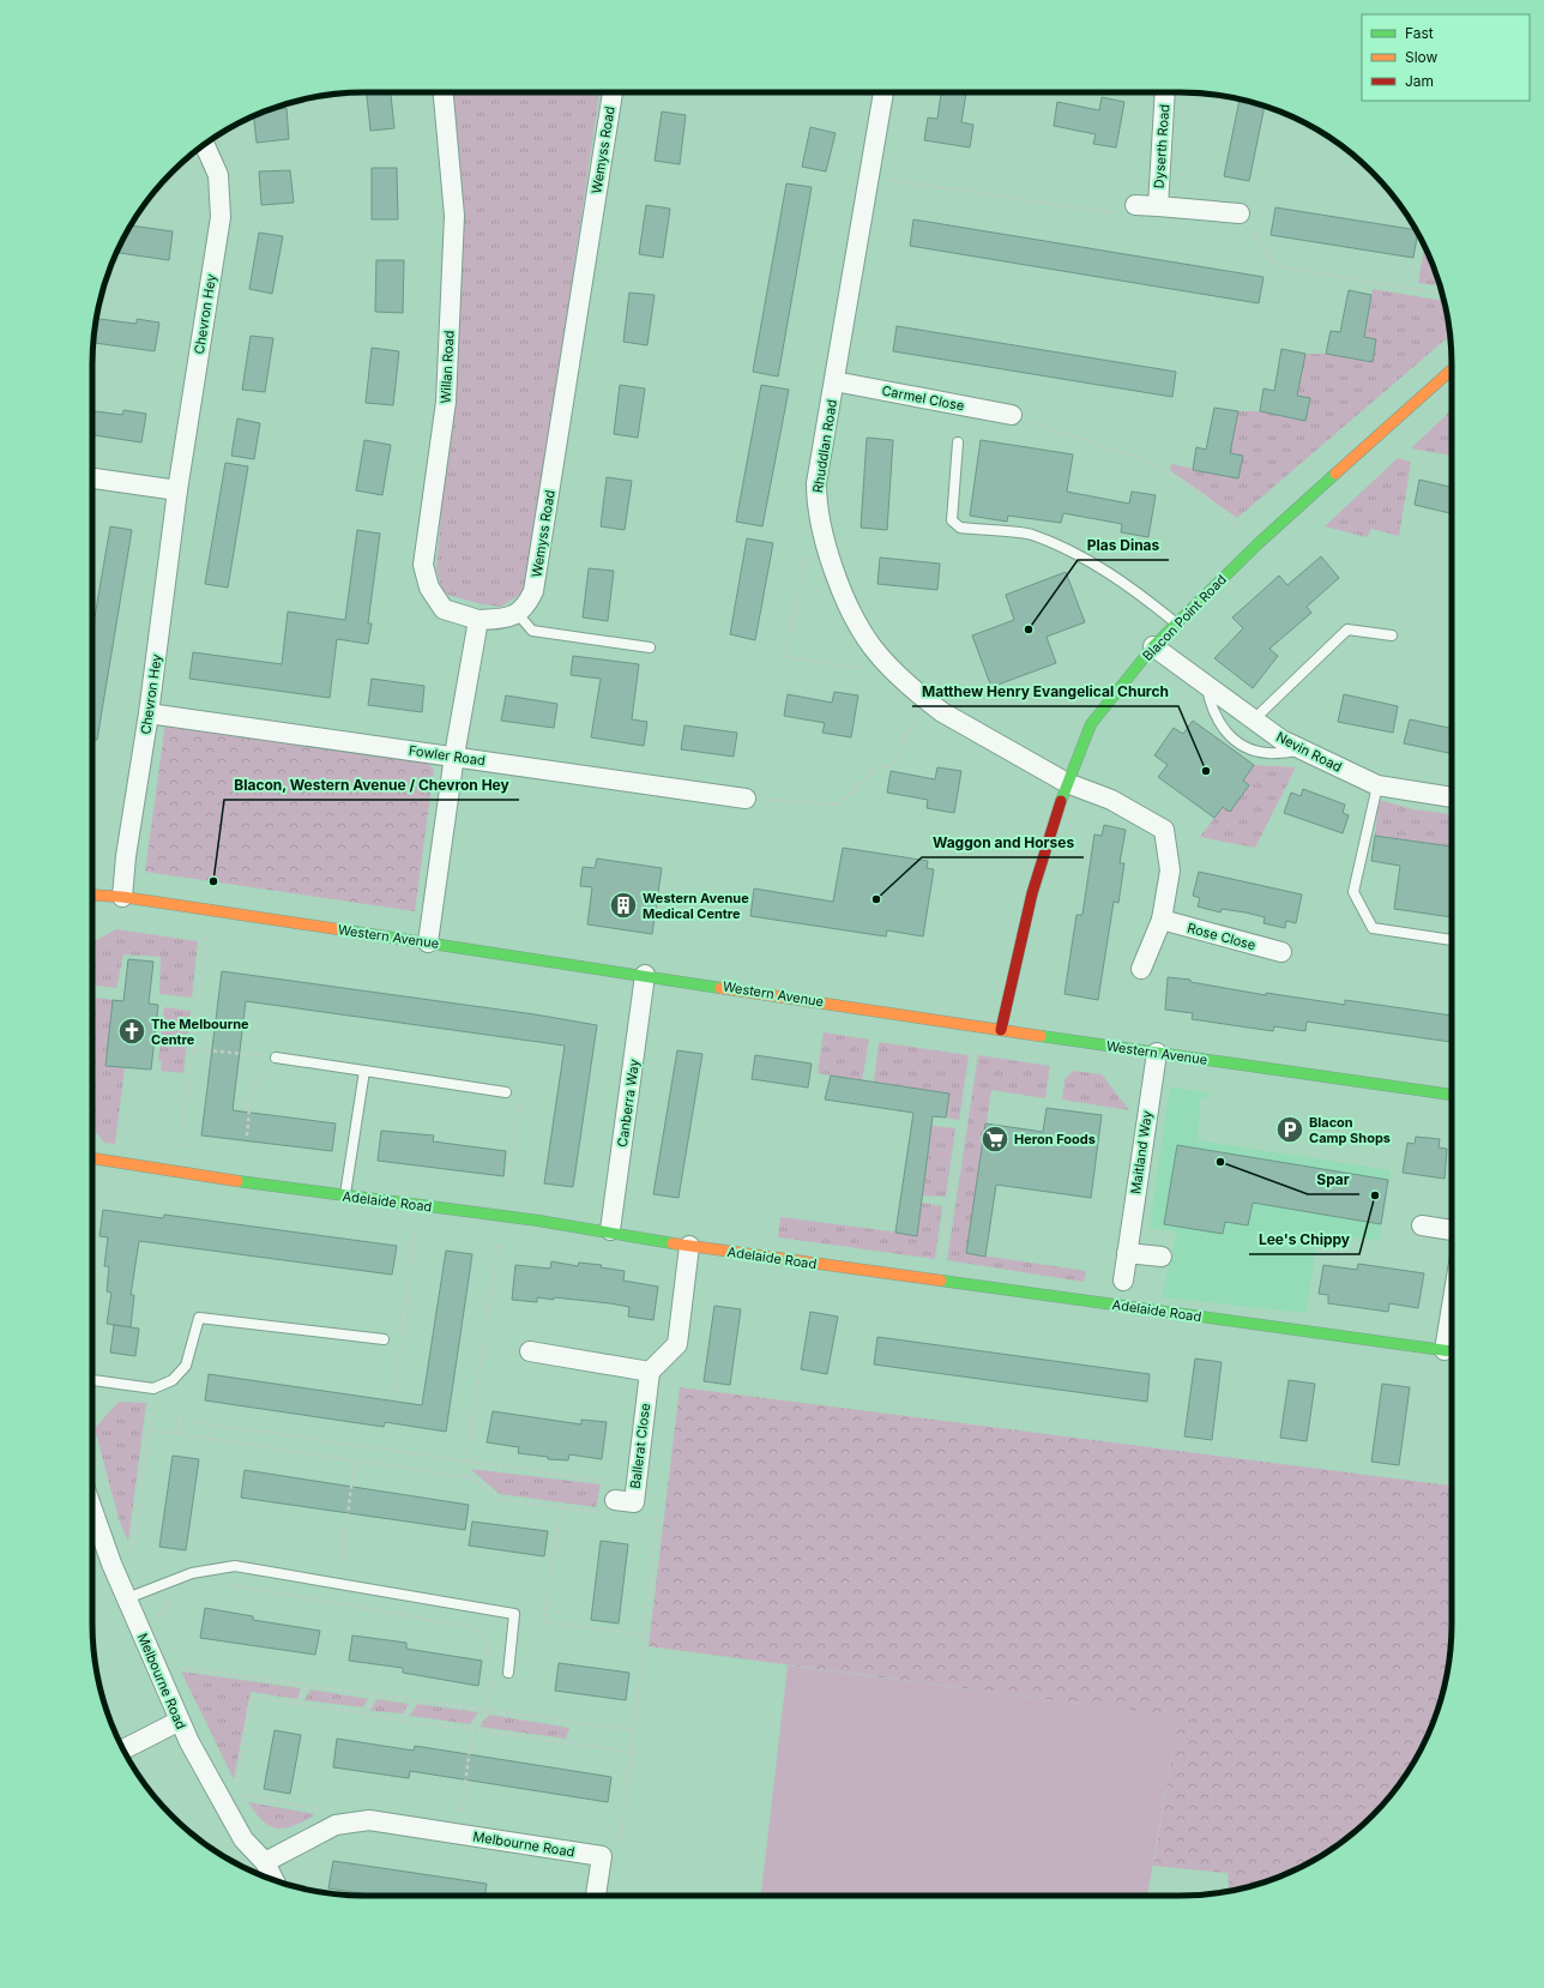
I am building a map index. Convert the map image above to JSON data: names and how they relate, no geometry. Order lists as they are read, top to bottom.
{
  "streets": {
    "street": [
      "Dyserth Road",
      "Wemyss Road",
      "Chevron Hey",
      "Willan Road",
      "Carmel Close",
      "Rhuddlan Road",
      "Blacon Point Road",
      "Nevin Road",
      "Fowler Road",
      "Western Avenue",
      "Rose Close",
      "Canberra Way",
      "Maitland Way",
      "Adelaide Road",
      "Ballerat Close",
      "Melbourne Road"
    ]
  },
  "crossings": [
    ["Chevron Hey", "Fowler Road"],
    ["Chevron Hey", "Western Avenue"],
    ["Carmel Close", "Rhuddlan Road"],
    ["Rhuddlan Road", "Blacon Point Road"],
    ["Blacon Point Road", "Nevin Road"],
    ["Blacon Point Road", "Western Avenue"],
    ["Western Avenue", "Canberra Way"],
    ["Western Avenue", "Maitland Way"],
    ["Canberra Way", "Adelaide Road"]
  ],
  "places": {
    "other": [
      "Plas Dinas",
      "Matthew Henry Evangelical Church",
      "Blacon, Western Avenue / Chevron Hey",
      "Waggon and Horses",
      "Spar",
      "Lee's Chippy"
    ],
    "building": ["Western Avenue Medical Centre"],
    "church": ["The Melbourne Centre"],
    "parking": ["Blacon Camp Shops"],
    "supermarket": ["Heron Foods"]
  },
  "legend": ["Fast", "Slow", "Jam"]
}
